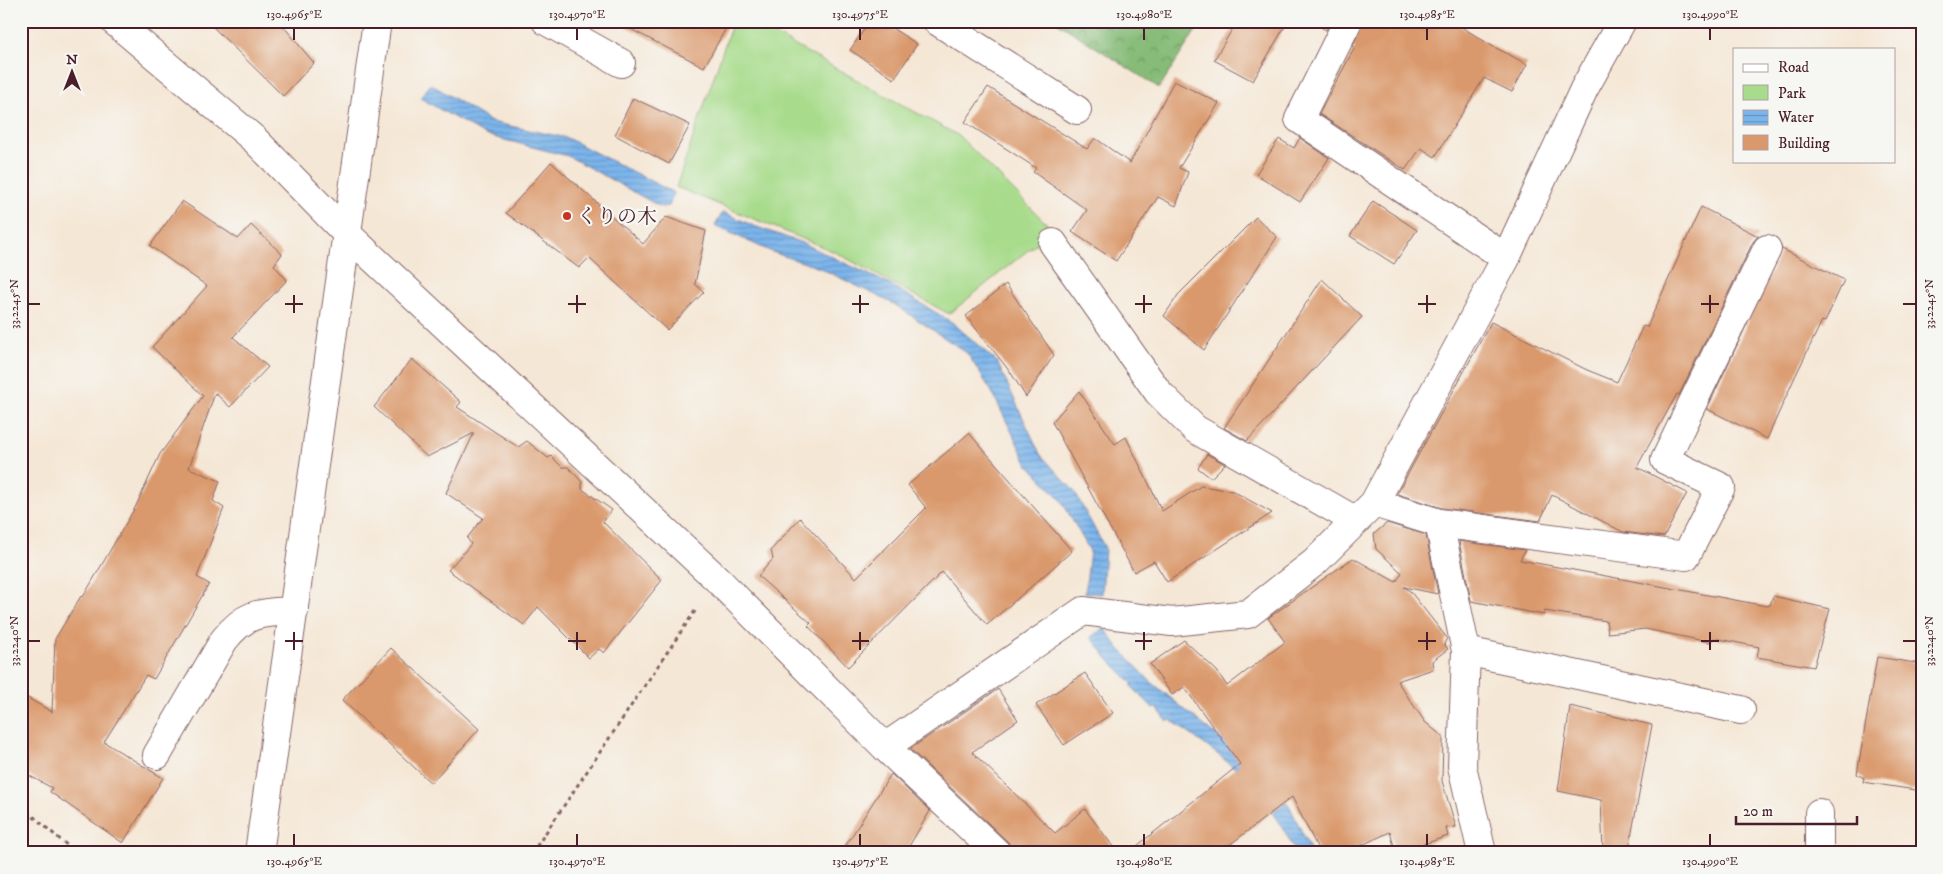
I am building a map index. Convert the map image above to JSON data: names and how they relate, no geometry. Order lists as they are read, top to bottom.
{
  "places": ["くりの木"],
  "legend": [
    "Road",
    "Park",
    "Water",
    "Building"
  ],
  "scale_bar": "20 m",
  "north": "top",
  "coordinates": [
    "130.4965°E",
    "130.4970°E",
    "130.4975°E",
    "130.4980°E",
    "130.4985°E",
    "130.4990°E",
    "33.2245°N",
    "33.2240°N"
  ]
}
